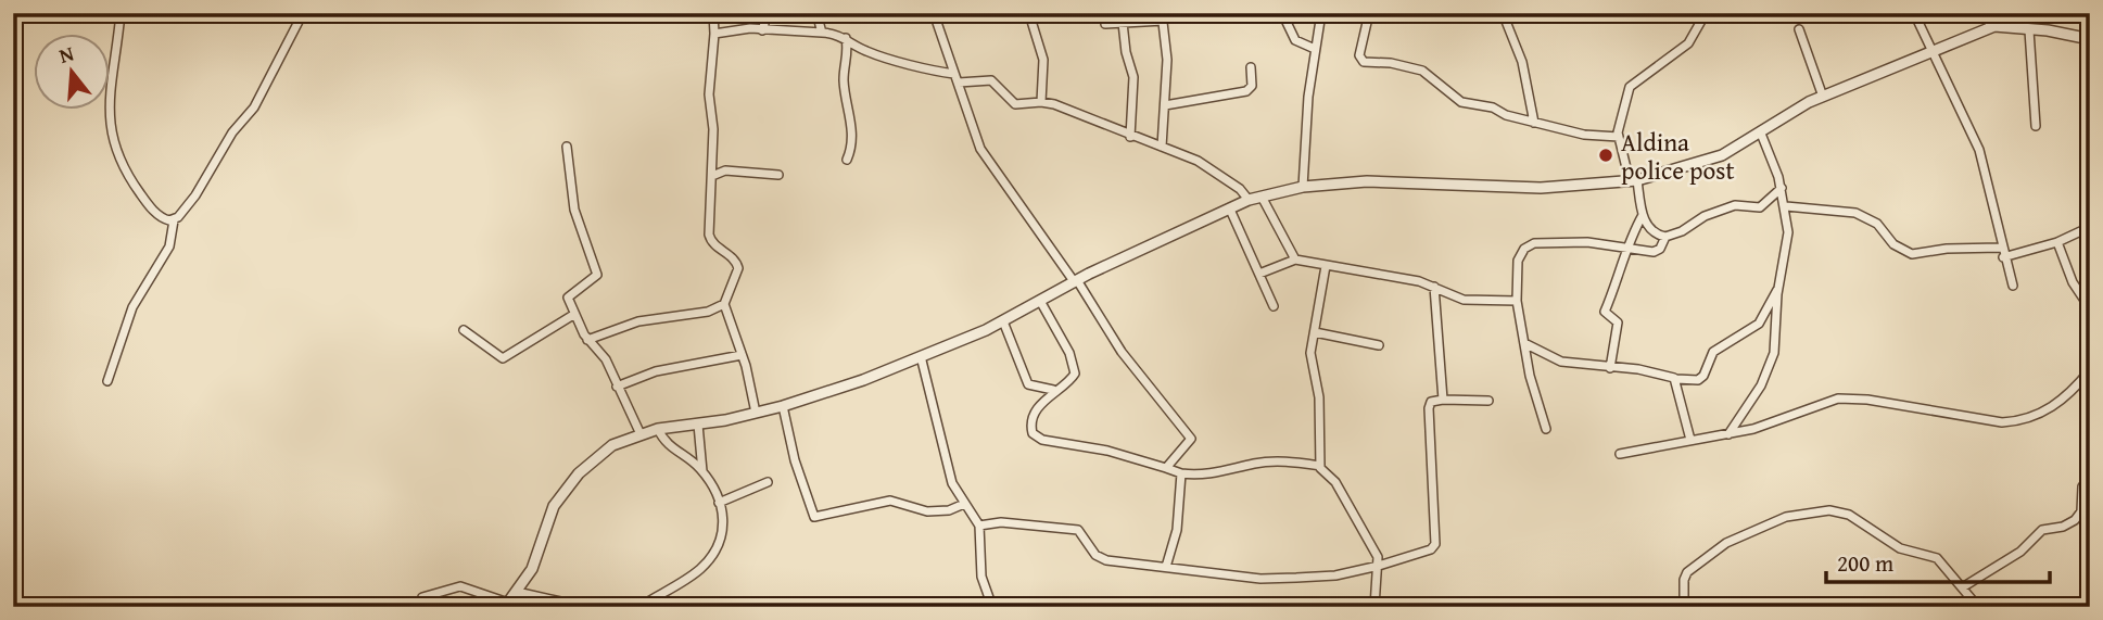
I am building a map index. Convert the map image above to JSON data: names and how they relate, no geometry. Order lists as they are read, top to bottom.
{
  "places": ["Aldina police post"],
  "scale_bar": "200 m",
  "north": "top"
}
